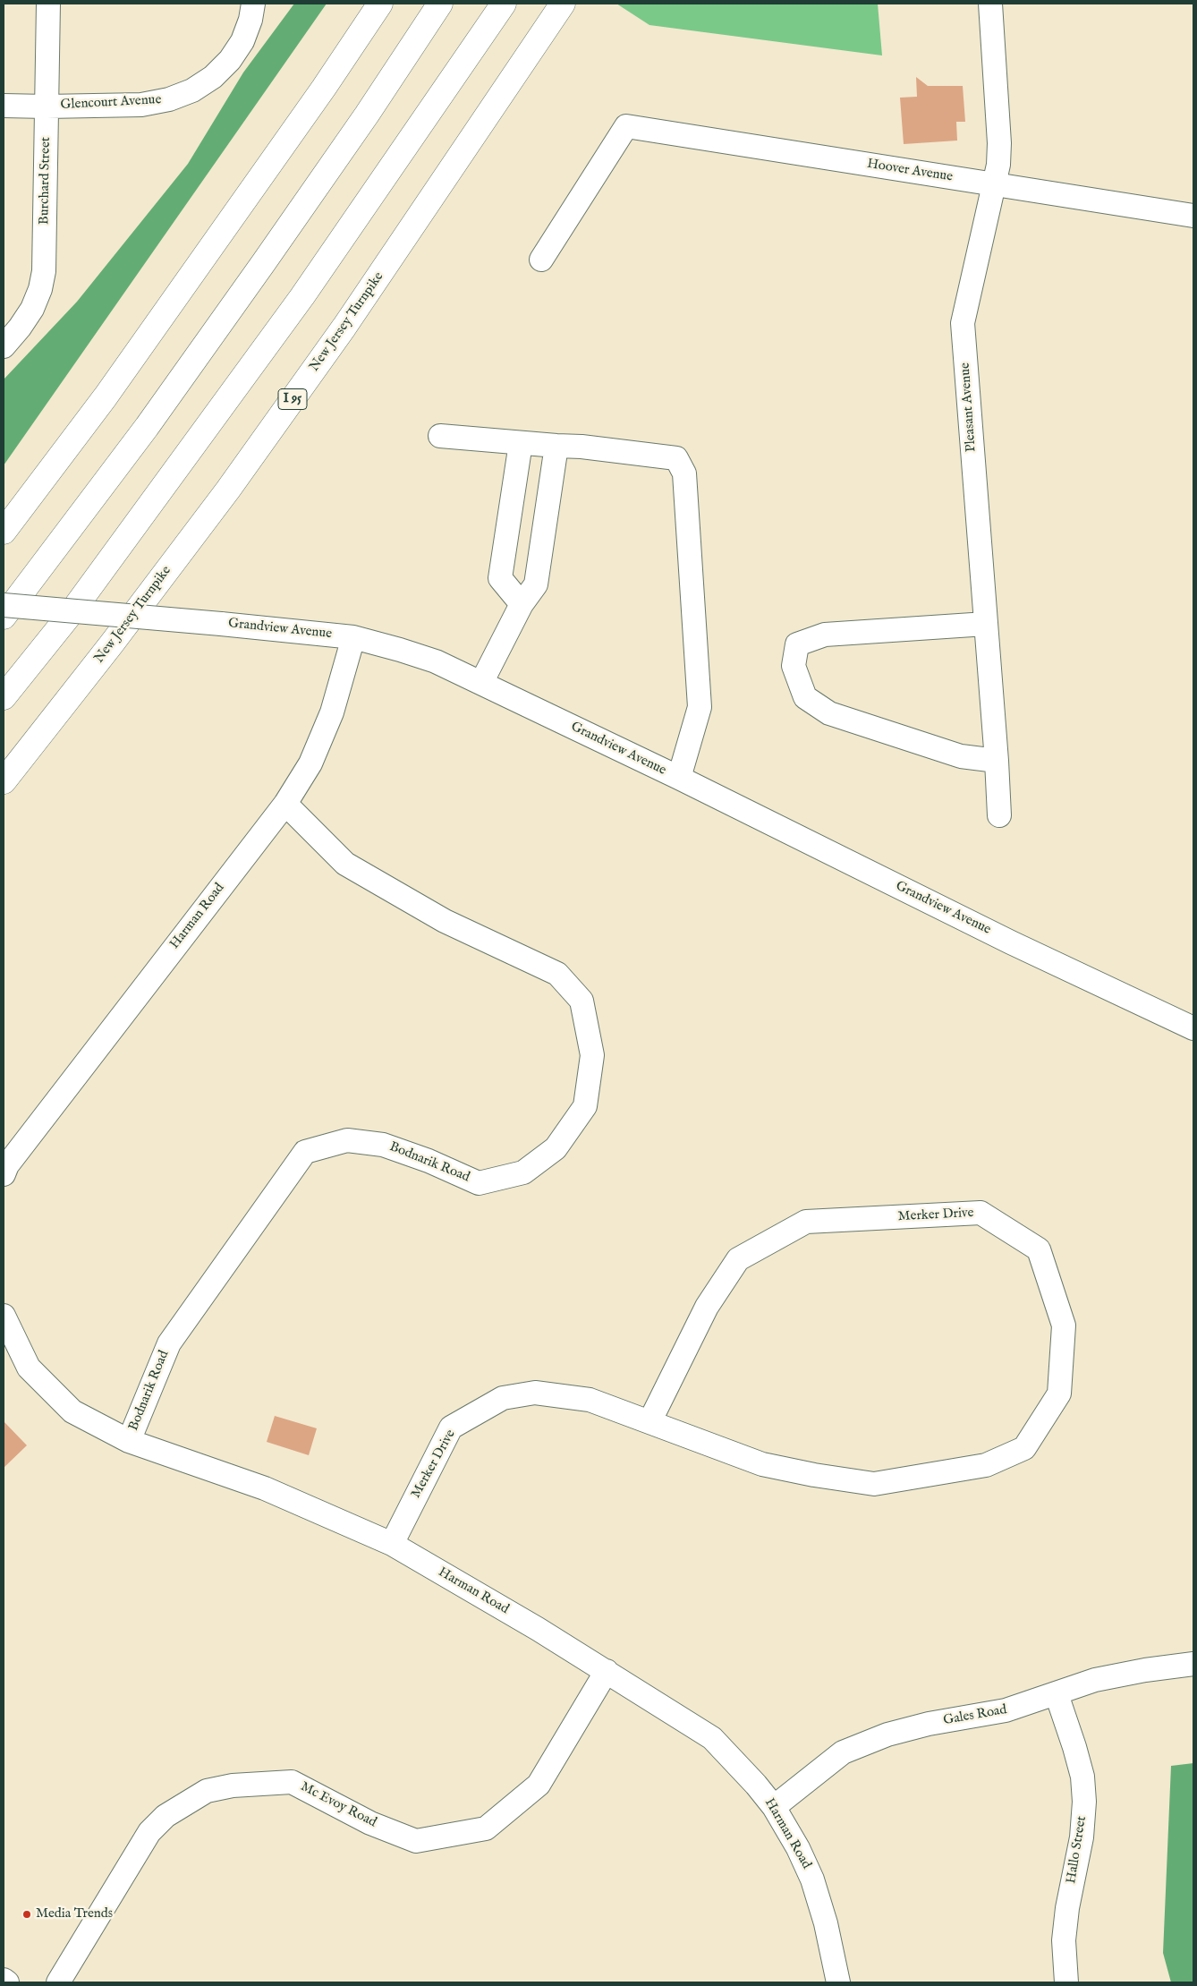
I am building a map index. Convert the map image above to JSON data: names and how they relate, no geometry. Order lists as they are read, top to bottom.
{
  "streets": {
    "highway": ["New Jersey Turnpike", "I 95"],
    "street": [
      "Glencourt Avenue",
      "Hoover Avenue",
      "Burchard Street",
      "Pleasant Avenue",
      "Grandview Avenue",
      "Harman Road",
      "Bodnarik Road",
      "Merker Drive",
      "Gales Road",
      "Mc Evoy Road",
      "Hallo Street"
    ]
  },
  "crossings": [
    ["Glencourt Avenue", "Burchard Street"],
    ["Hoover Avenue", "Pleasant Avenue"],
    ["Grandview Avenue", "Harman Road"],
    ["Harman Road", "Bodnarik Road"],
    ["Harman Road", "Merker Drive"],
    ["Harman Road", "Gales Road"],
    ["Harman Road", "Mc Evoy Road"],
    ["Gales Road", "Hallo Street"]
  ],
  "places": ["Media Trends"]
}
